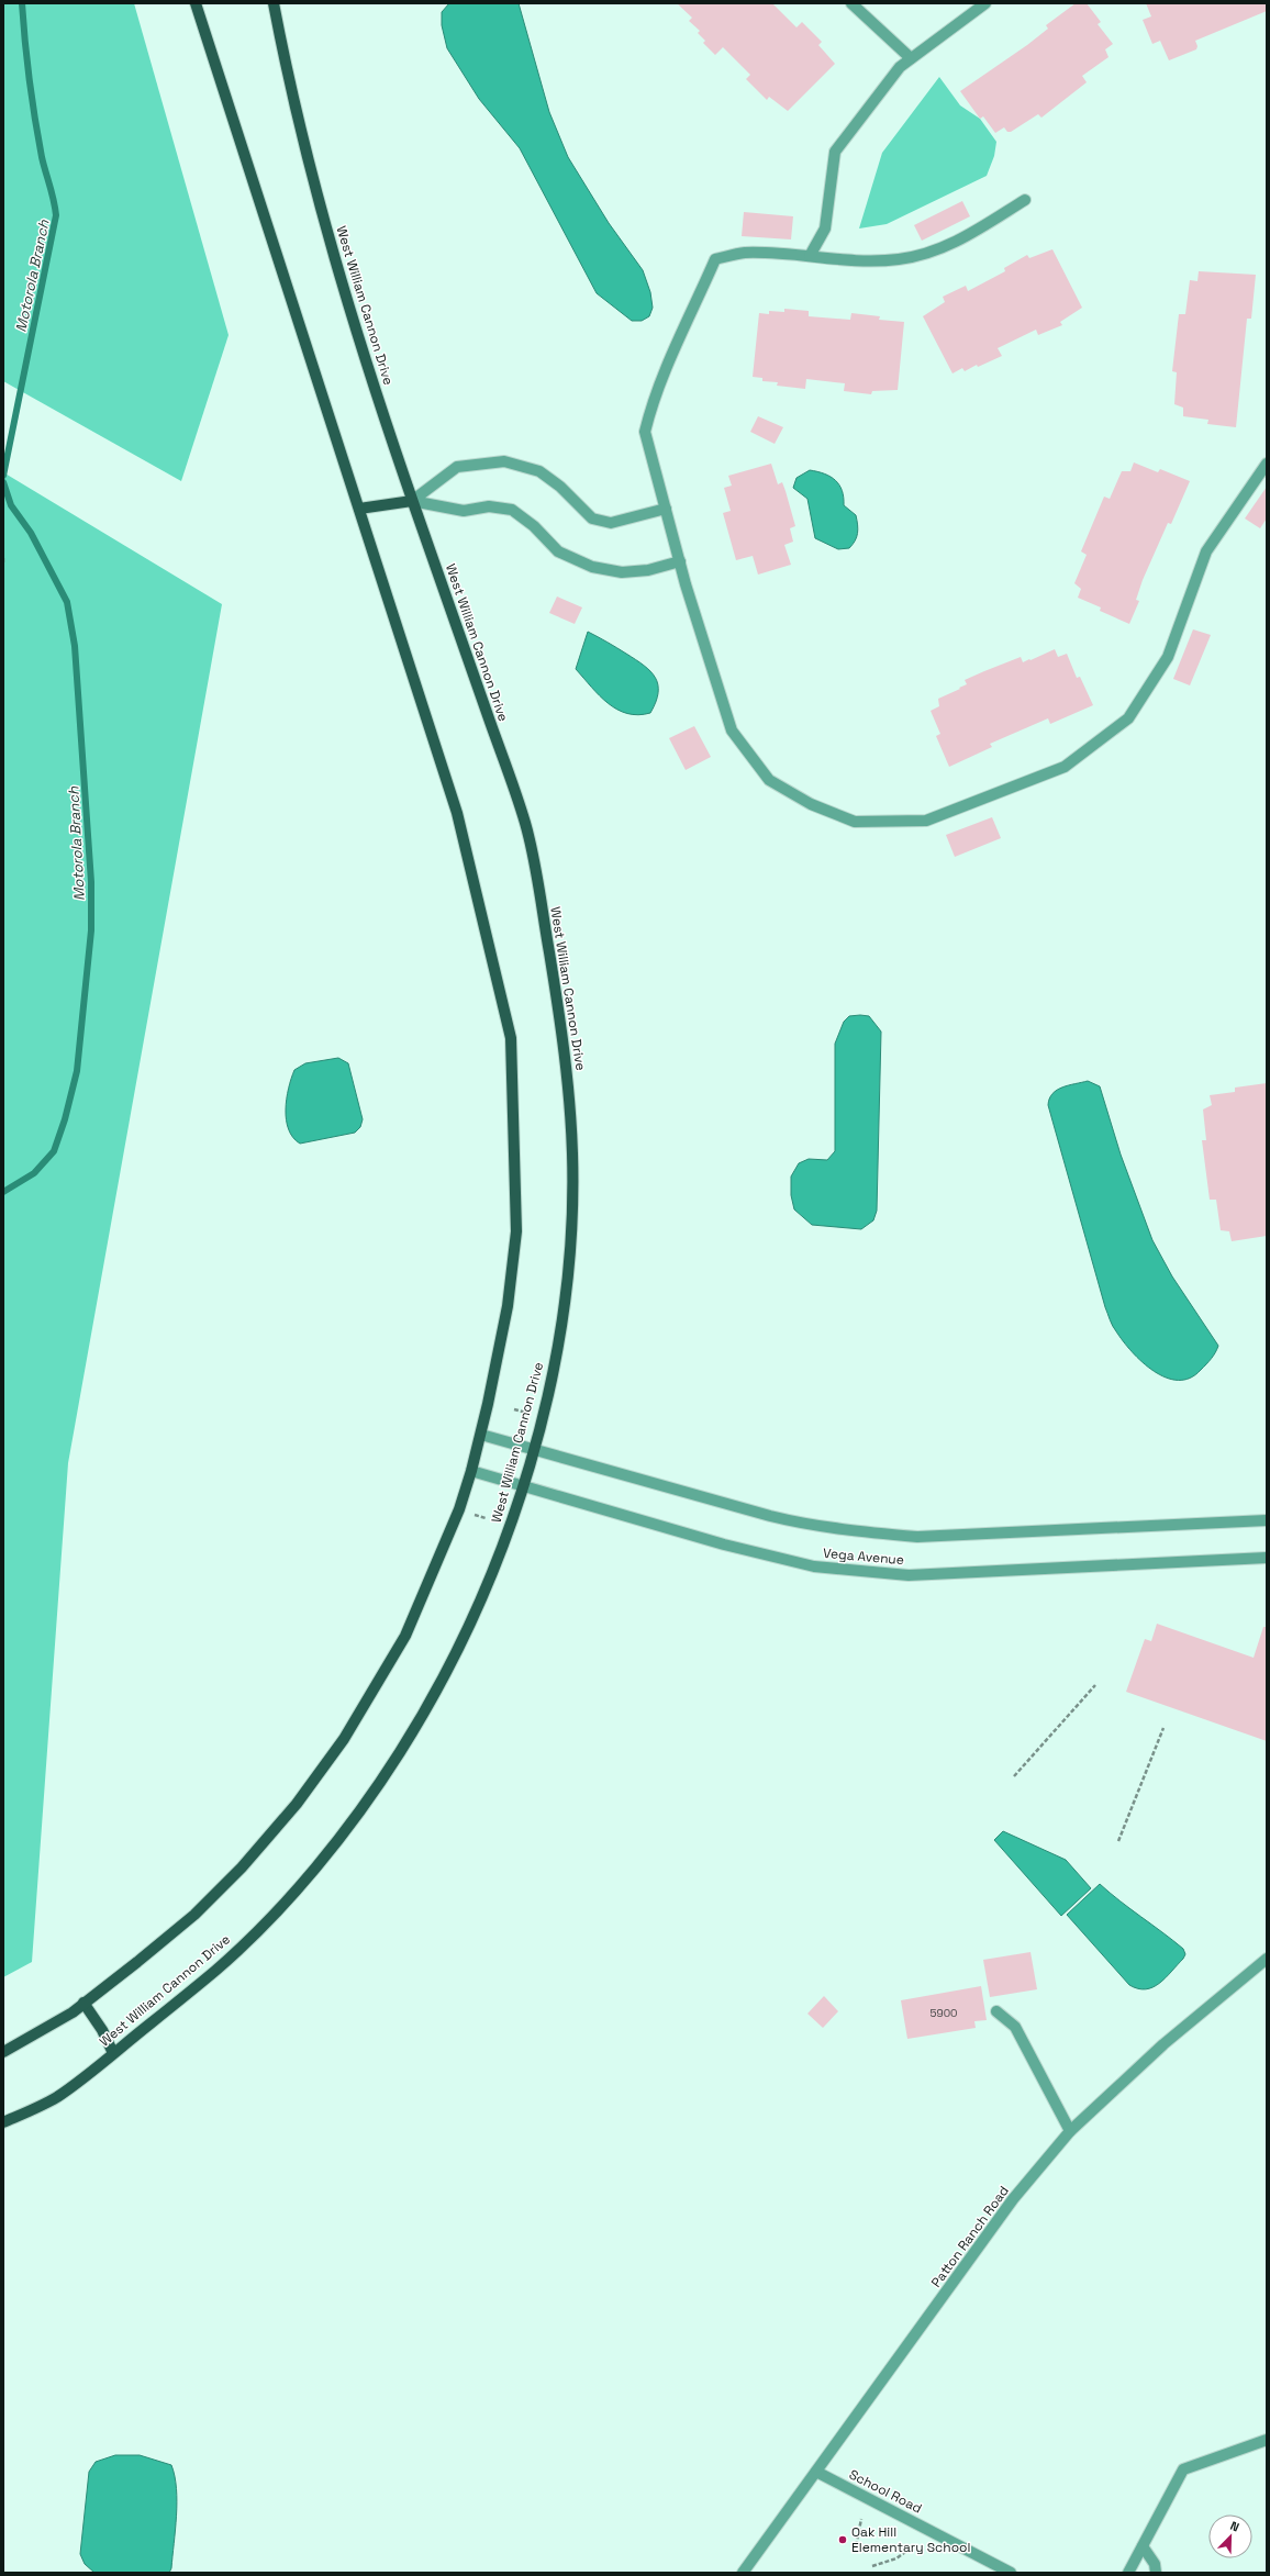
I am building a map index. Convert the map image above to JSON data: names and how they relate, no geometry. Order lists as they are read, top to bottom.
{
  "streets": {
    "main road": ["West William Cannon Drive"],
    "street": ["Vega Avenue", "Patton Ranch Road", "School Road"]
  },
  "crossings": [
    ["West William Cannon Drive", "Vega Avenue"],
    ["Patton Ranch Road", "School Road"]
  ],
  "water": ["Motorola Branch"],
  "places": ["Oak Hill Elementary School"],
  "house_numbers": ["5900"],
  "north": "top right"
}
